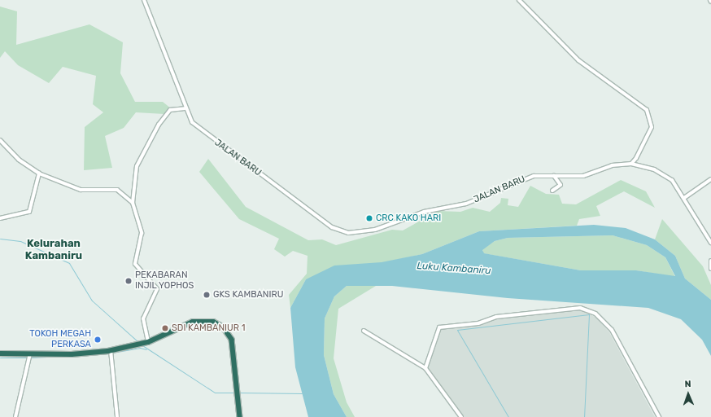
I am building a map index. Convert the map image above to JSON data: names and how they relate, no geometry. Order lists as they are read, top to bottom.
{
  "streets": {
    "street": ["JALAN BARU"]
  },
  "districts": ["Kelurahan Kambaniru"],
  "water": ["Luku Kambaniru"],
  "places": [
    "CRC KAKO HARI",
    "PEKABARAN INJIL YOPHOS",
    "GKS KAMBANIRU",
    "SDI KAMBANIUR 1",
    "TOKOH MEGAH PERKASA"
  ],
  "north": "top"
}
